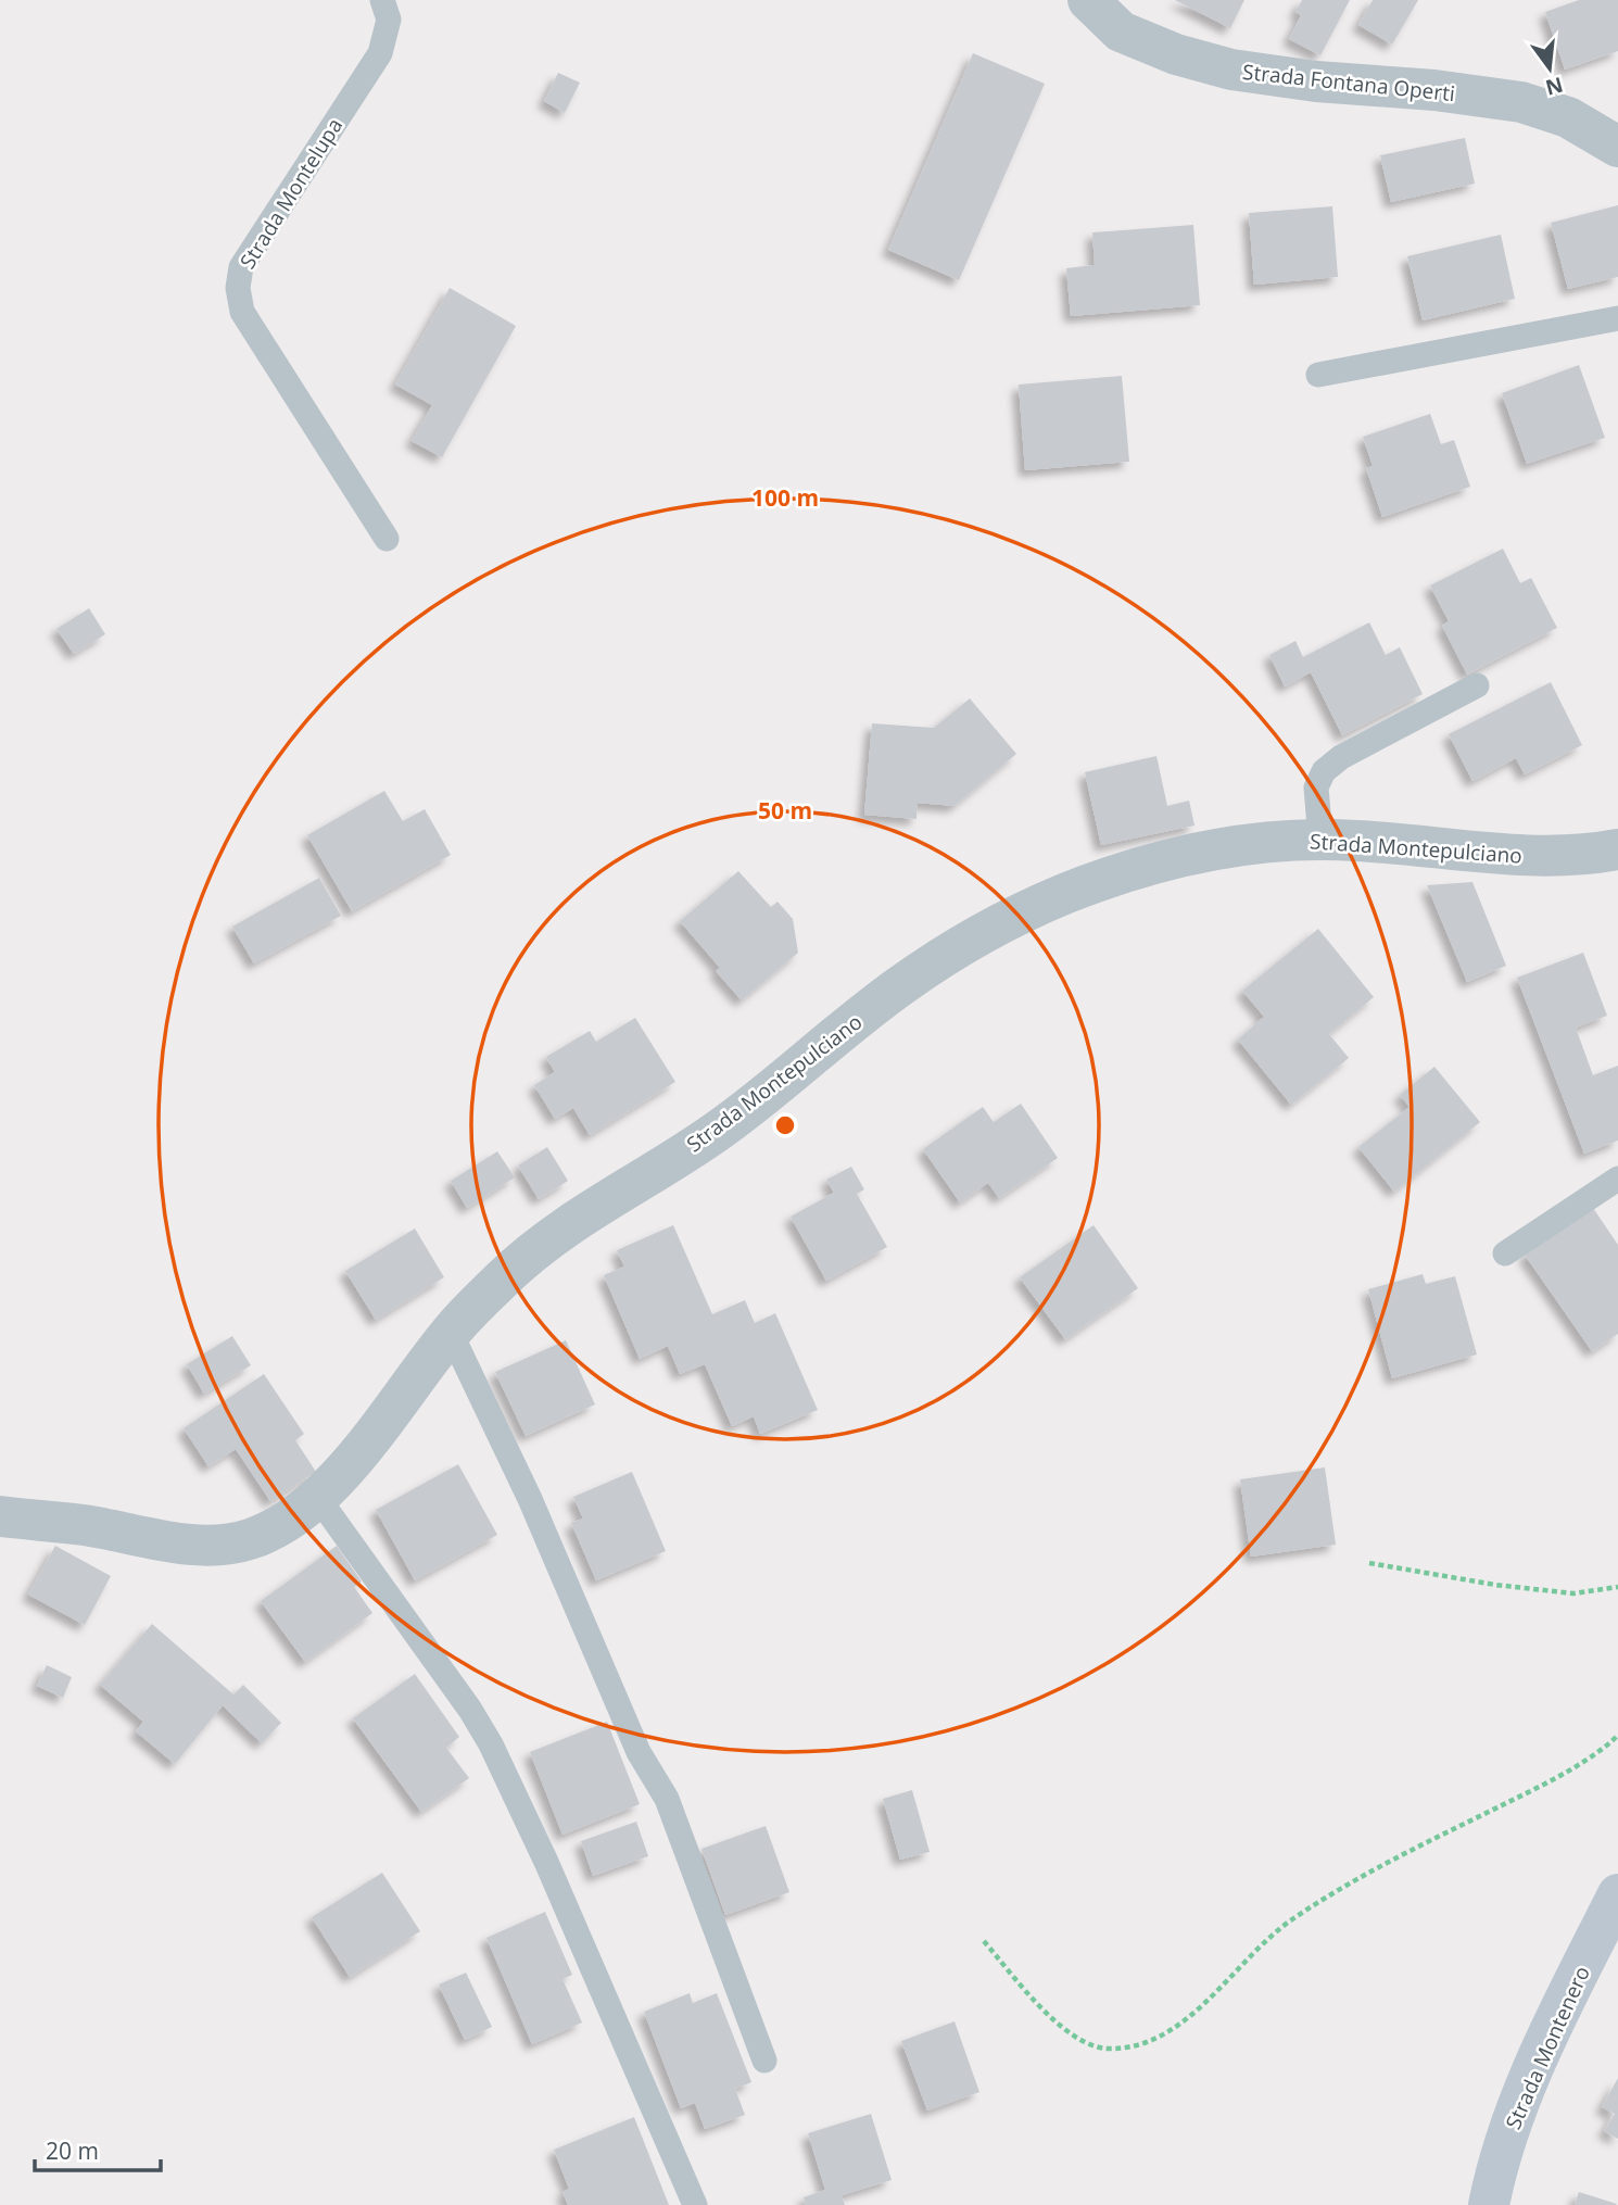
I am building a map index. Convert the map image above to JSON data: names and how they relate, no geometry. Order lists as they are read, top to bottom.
{
  "streets": {
    "main road": ["Strada Montenero"],
    "street": ["Strada Fontana Operti", "Strada Montepulciano"],
    "lane": ["Strada Montelupa"]
  },
  "scale_bar": "20 m",
  "north": "bottom",
  "rings": ["100 m", "50 m"]
}
